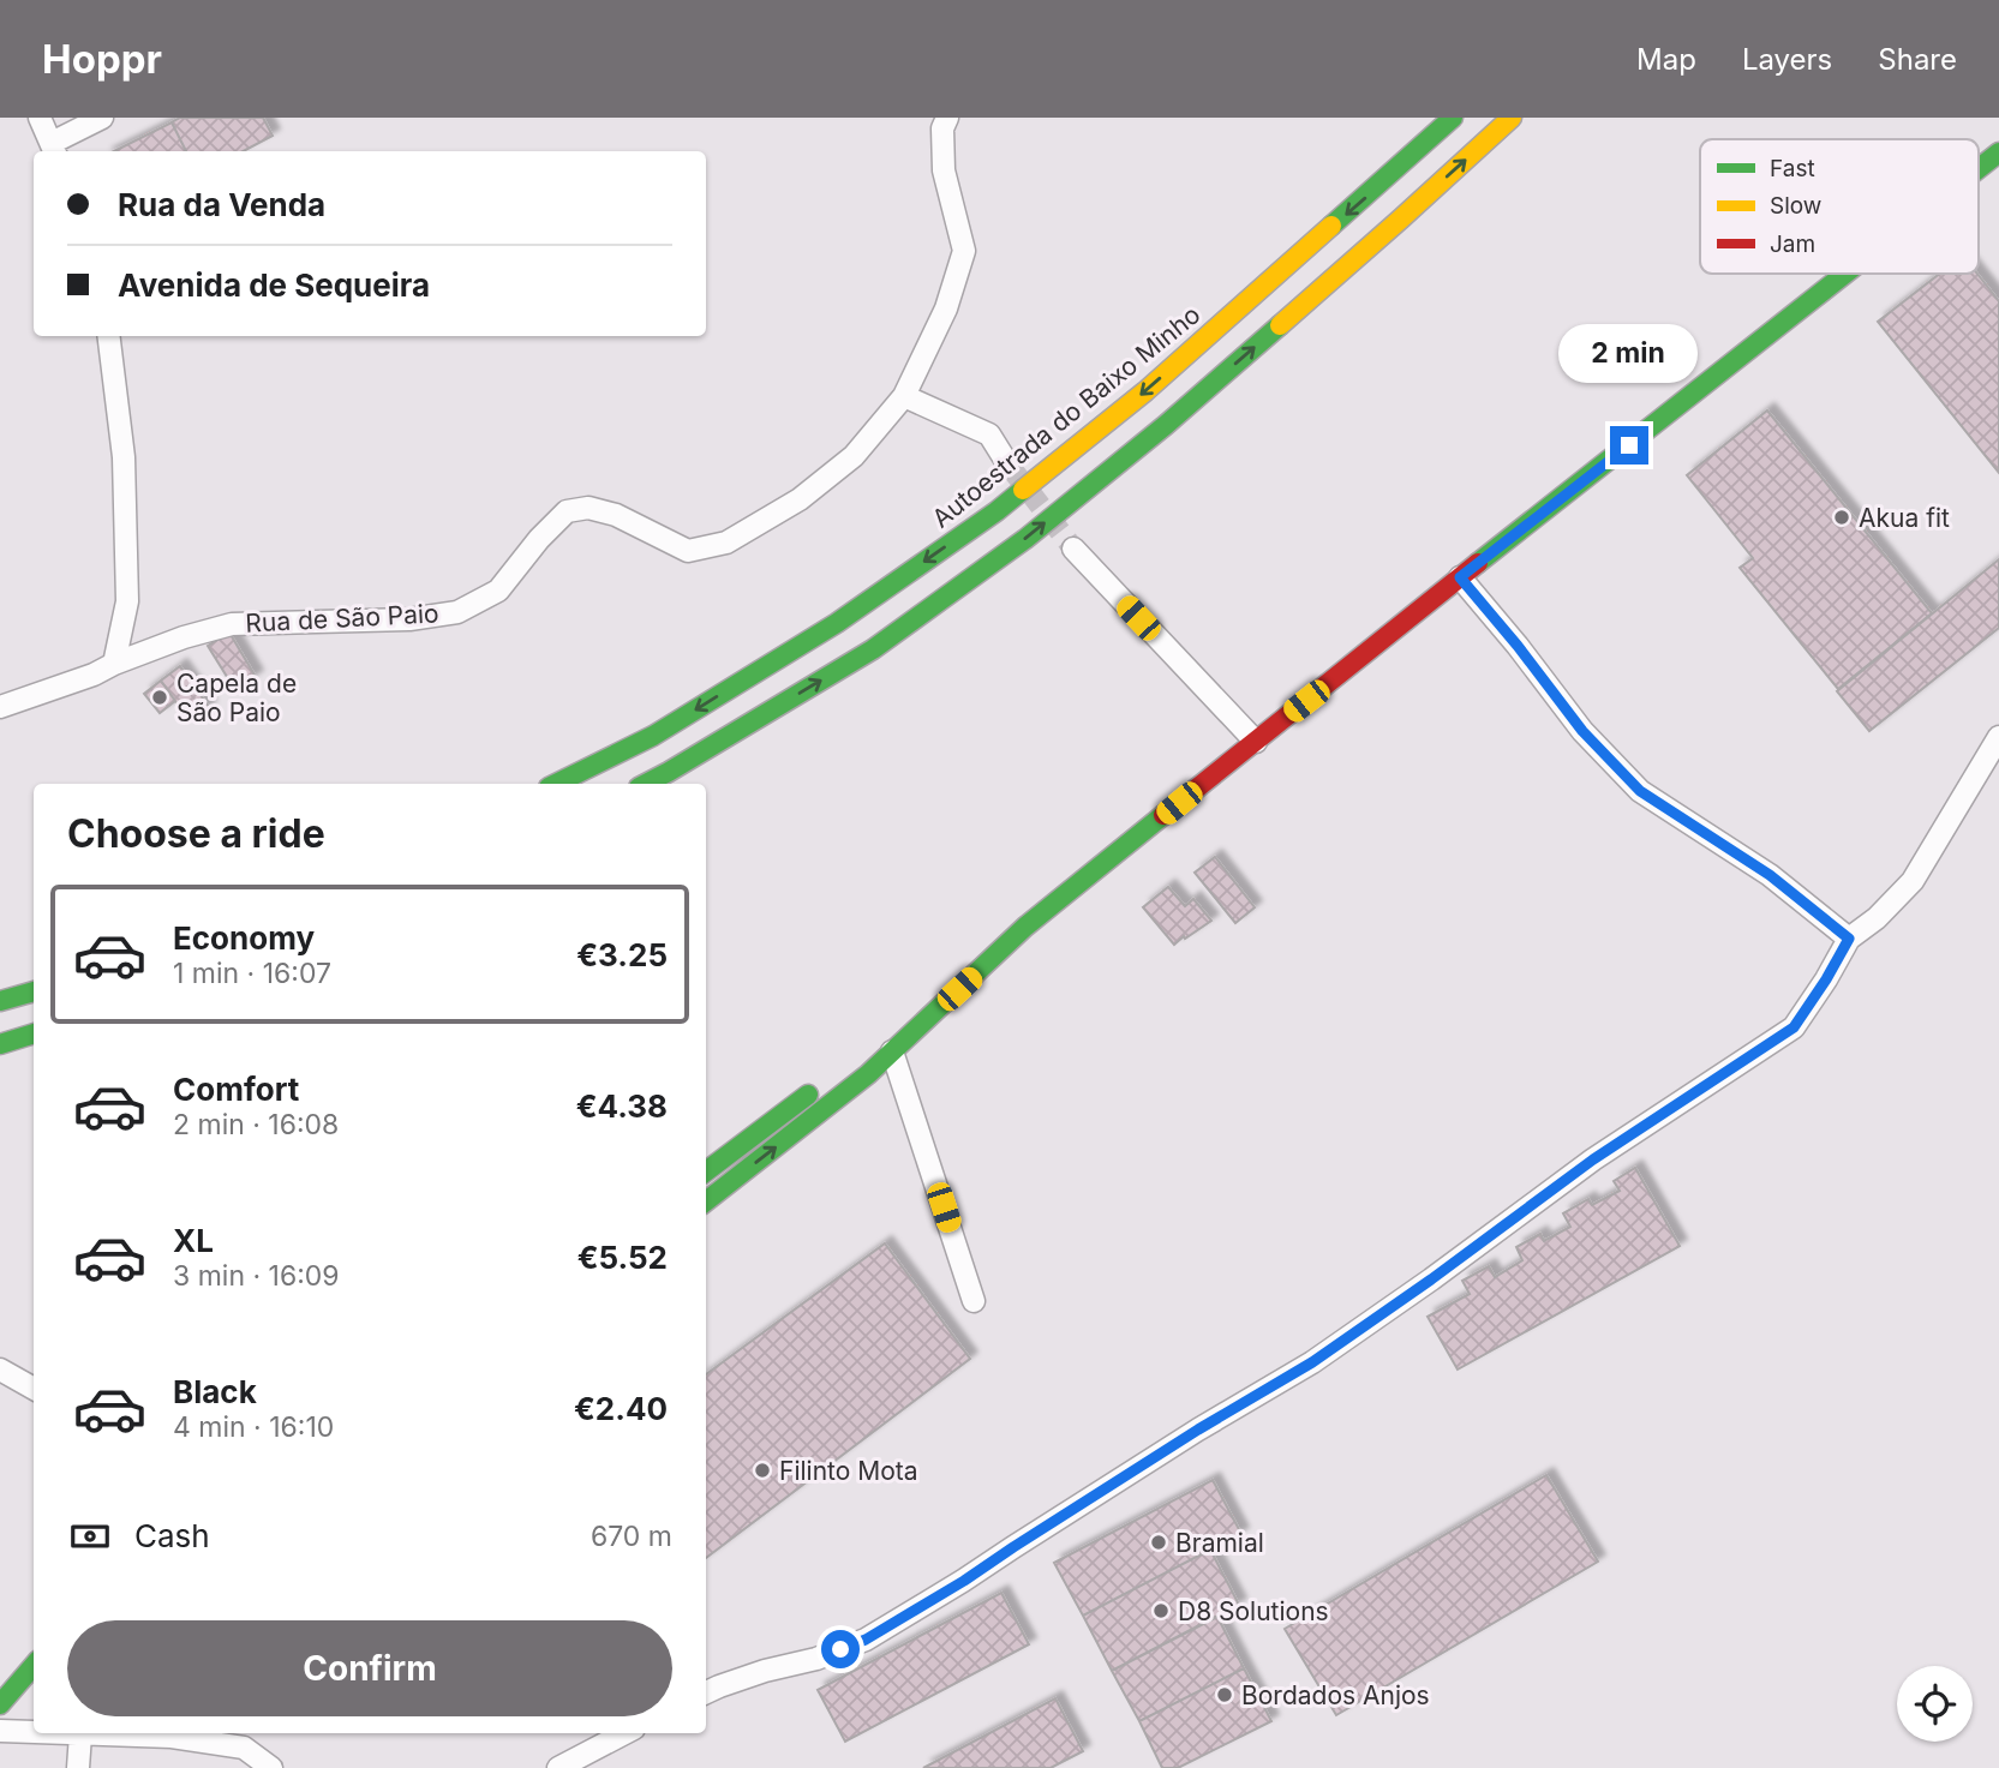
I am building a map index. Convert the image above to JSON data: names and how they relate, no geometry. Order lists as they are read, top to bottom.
{
  "streets": {
    "main road": ["Autoestrada do Baixo Minho"],
    "street": ["Rua de São Paio"]
  },
  "places": [
    "Akua fit",
    "Capela de São Paio",
    "Filinto Mota",
    "Bramial",
    "D8 Solutions",
    "Bordados Anjos"
  ],
  "legend": ["Fast", "Slow", "Jam"],
  "page": {
    "header": "Hoppr",
    "nav": ["Map", "Layers", "Share"],
    "banner": ["Rua da Venda", "Avenida de Sequeira"],
    "bubble": "2 min",
    "heading": "Choose a ride",
    "list": [
      {
        "name": "Economy",
        "note": "1 min · 16:07",
        "value": "€3.25"
      },
      {
        "name": "Comfort",
        "note": "2 min · 16:08",
        "value": "€4.38"
      },
      {
        "name": "XL",
        "note": "3 min · 16:09",
        "value": "€5.52"
      },
      {
        "name": "Black",
        "note": "4 min · 16:10",
        "value": "€2.40"
      }
    ],
    "pay": ["Cash", "670 m"],
    "buttons": "Confirm"
  }
}
